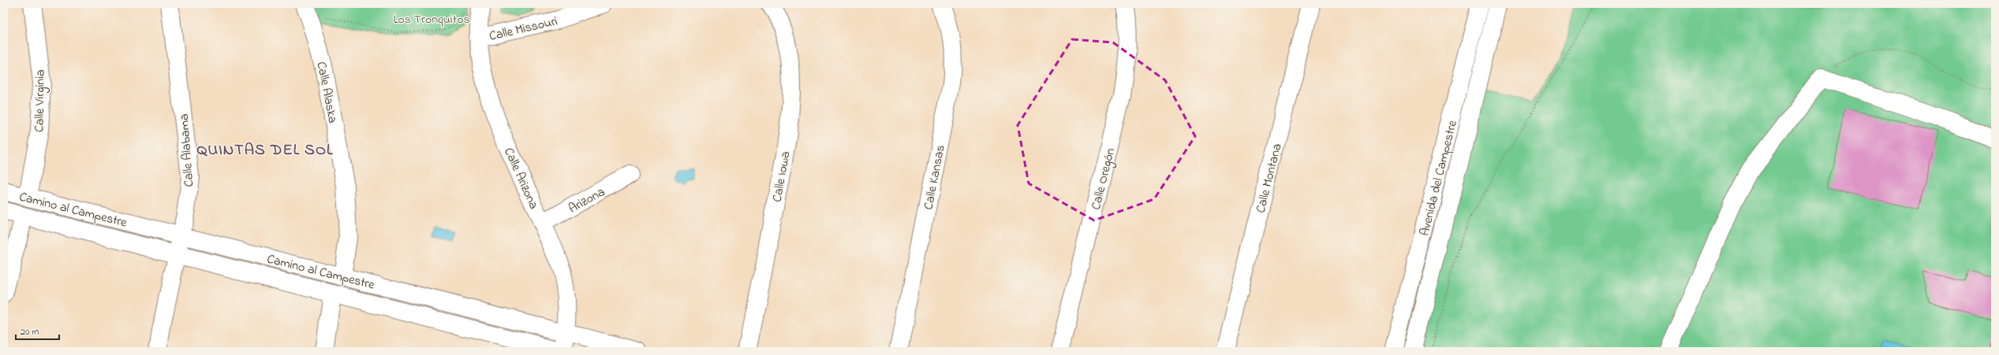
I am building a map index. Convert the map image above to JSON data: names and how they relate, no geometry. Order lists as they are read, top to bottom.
{
  "streets": {
    "street": [
      "Calle Missouri",
      "Calle Alaska",
      "Calle Virginia",
      "Calle Alabama",
      "Calle Iowa",
      "Calle Kansas",
      "Calle Arizona",
      "Calle Montana",
      "Avenida del Campestre",
      "Calle Oregón",
      "Arizona",
      "Camino al Campestre"
    ]
  },
  "crossings": [
    ["Calle Missouri", "Calle Arizona"],
    ["Calle Alaska", "Camino al Campestre"],
    ["Calle Virginia", "Camino al Campestre"],
    ["Calle Alabama", "Camino al Campestre"],
    ["Calle Arizona", "Arizona"],
    ["Calle Arizona", "Camino al Campestre"]
  ],
  "districts": ["QUINTAS DEL SOL"],
  "parks": ["Los Tronquitos"],
  "scale_bar": "20 m"
}
